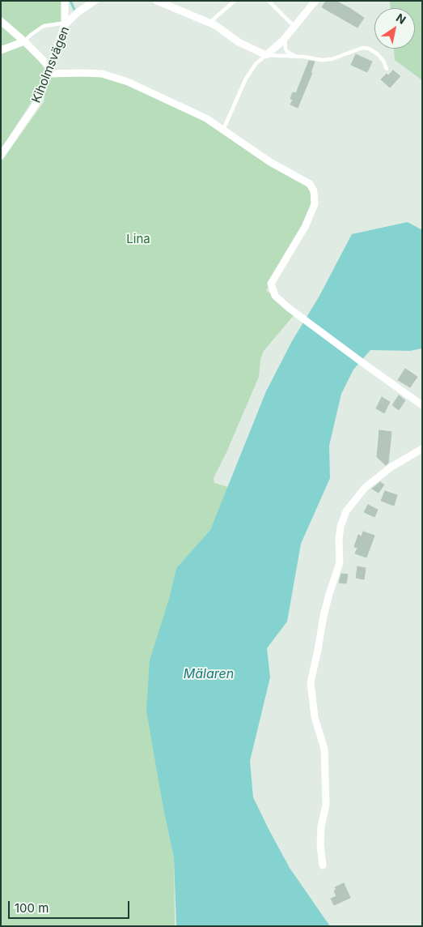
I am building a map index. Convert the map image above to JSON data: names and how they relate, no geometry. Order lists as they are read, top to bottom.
{
  "streets": {
    "street": ["Kiholmsvägen"]
  },
  "water": ["Mälaren"],
  "parks": ["Lina"],
  "scale_bar": "100 m",
  "north": "top right"
}
